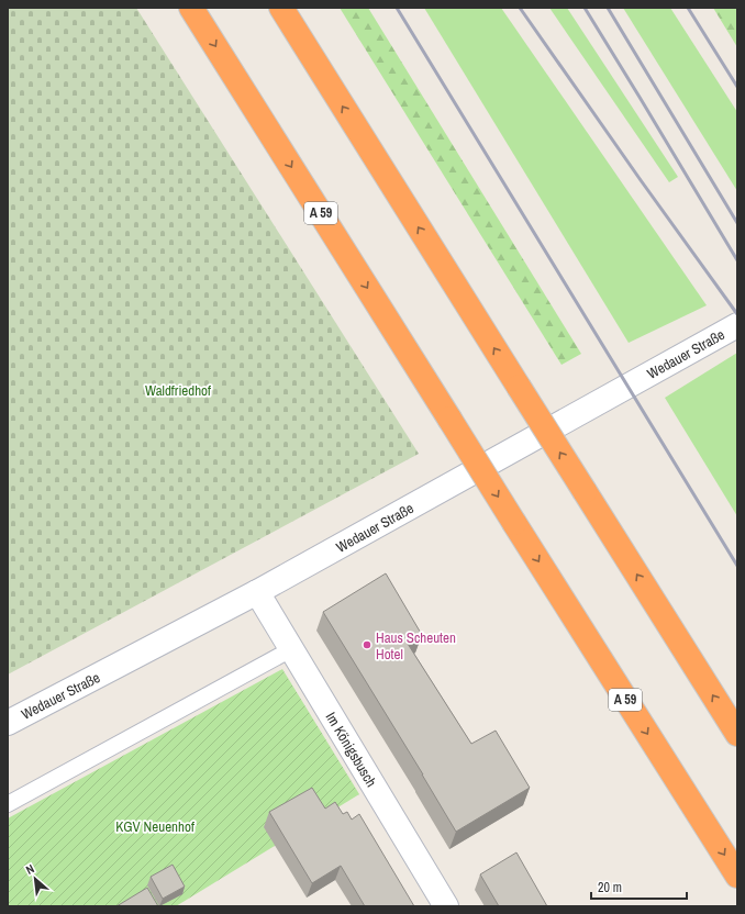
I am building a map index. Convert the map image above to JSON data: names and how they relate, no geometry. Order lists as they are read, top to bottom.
{
  "streets": {
    "highway": ["A 59"],
    "street": ["Wedauer Straße", "Im Königsbusch"]
  },
  "crossings": [
    ["Wedauer Straße", "Im Königsbusch"]
  ],
  "parks": ["Waldfriedhof", "KGV Neuenhof"],
  "places": ["Haus Scheuten Hotel"],
  "scale_bar": "20 m",
  "north": "top left"
}
